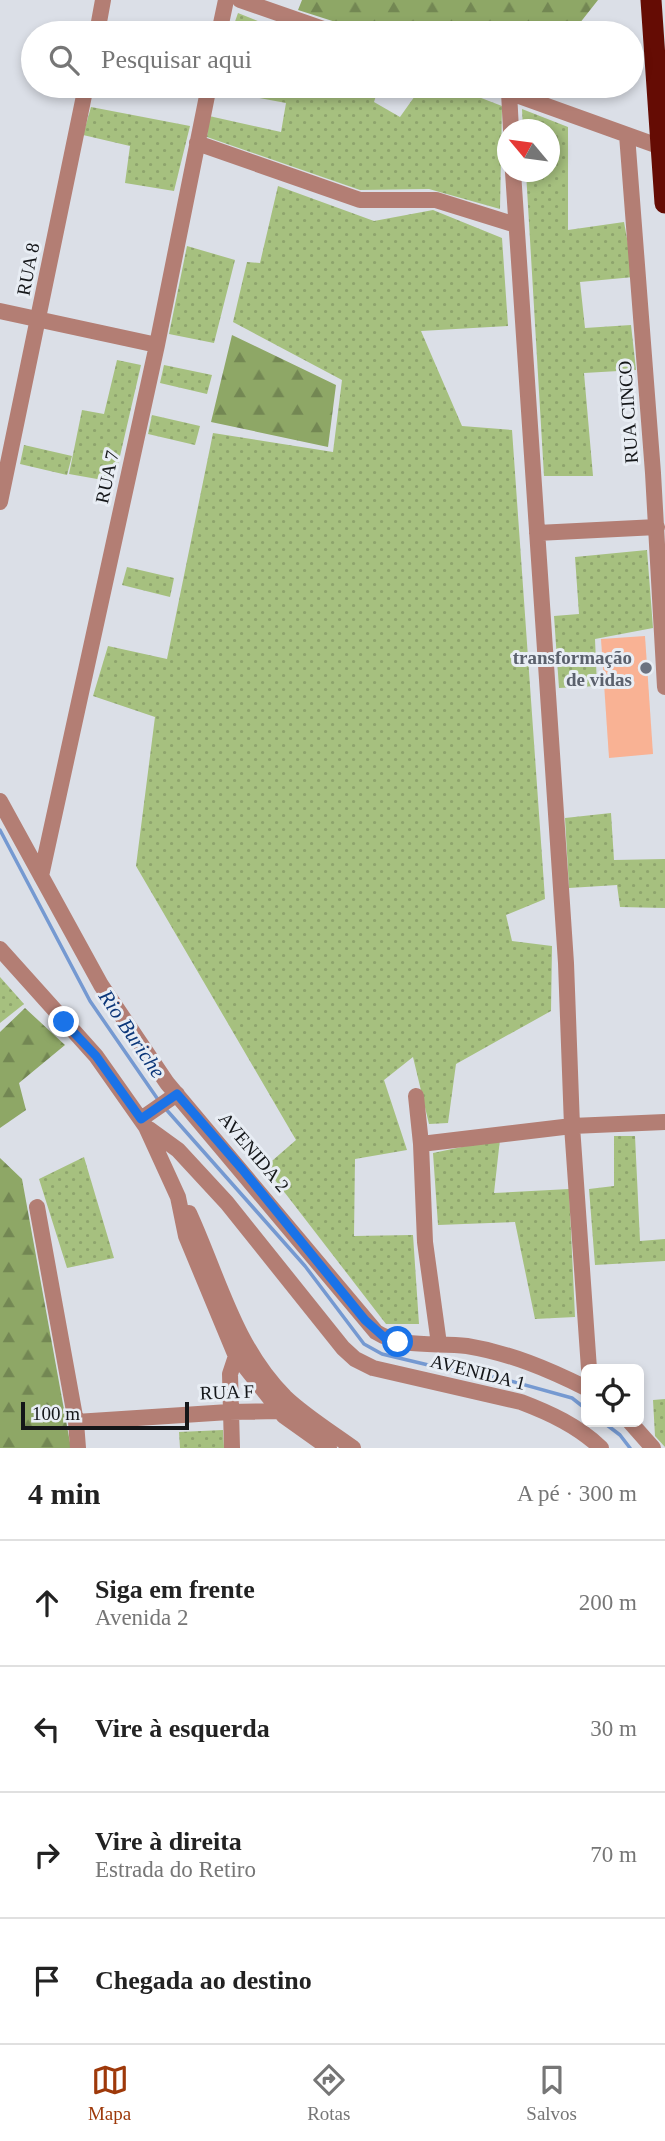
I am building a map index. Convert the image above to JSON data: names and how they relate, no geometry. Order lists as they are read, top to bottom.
{
  "streets": {
    "street": [
      "RUA 8",
      "RUA CINCO",
      "RUA 7",
      "AVENIDA 2",
      "AVENIDA 1",
      "RUA F"
    ]
  },
  "crossings": [
    ["RUA 7", "AVENIDA 2"]
  ],
  "water": ["Rio Buriche"],
  "places": ["transformação de vidas"],
  "scale_bar": "100 m",
  "north": "top left",
  "page": {
    "search": "Pesquisar aqui",
    "scale": "100 m",
    "heading": ["4 min", "A pé · 300 m"],
    "list": [
      ["Siga em frente", "Avenida 2", "200 m"],
      ["Vire à esquerda", "30 m"],
      ["Vire à direita", "Estrada do Retiro", "70 m"],
      "Chegada ao destino"
    ],
    "nav": ["Mapa", "Rotas", "Salvos"]
  }
}
